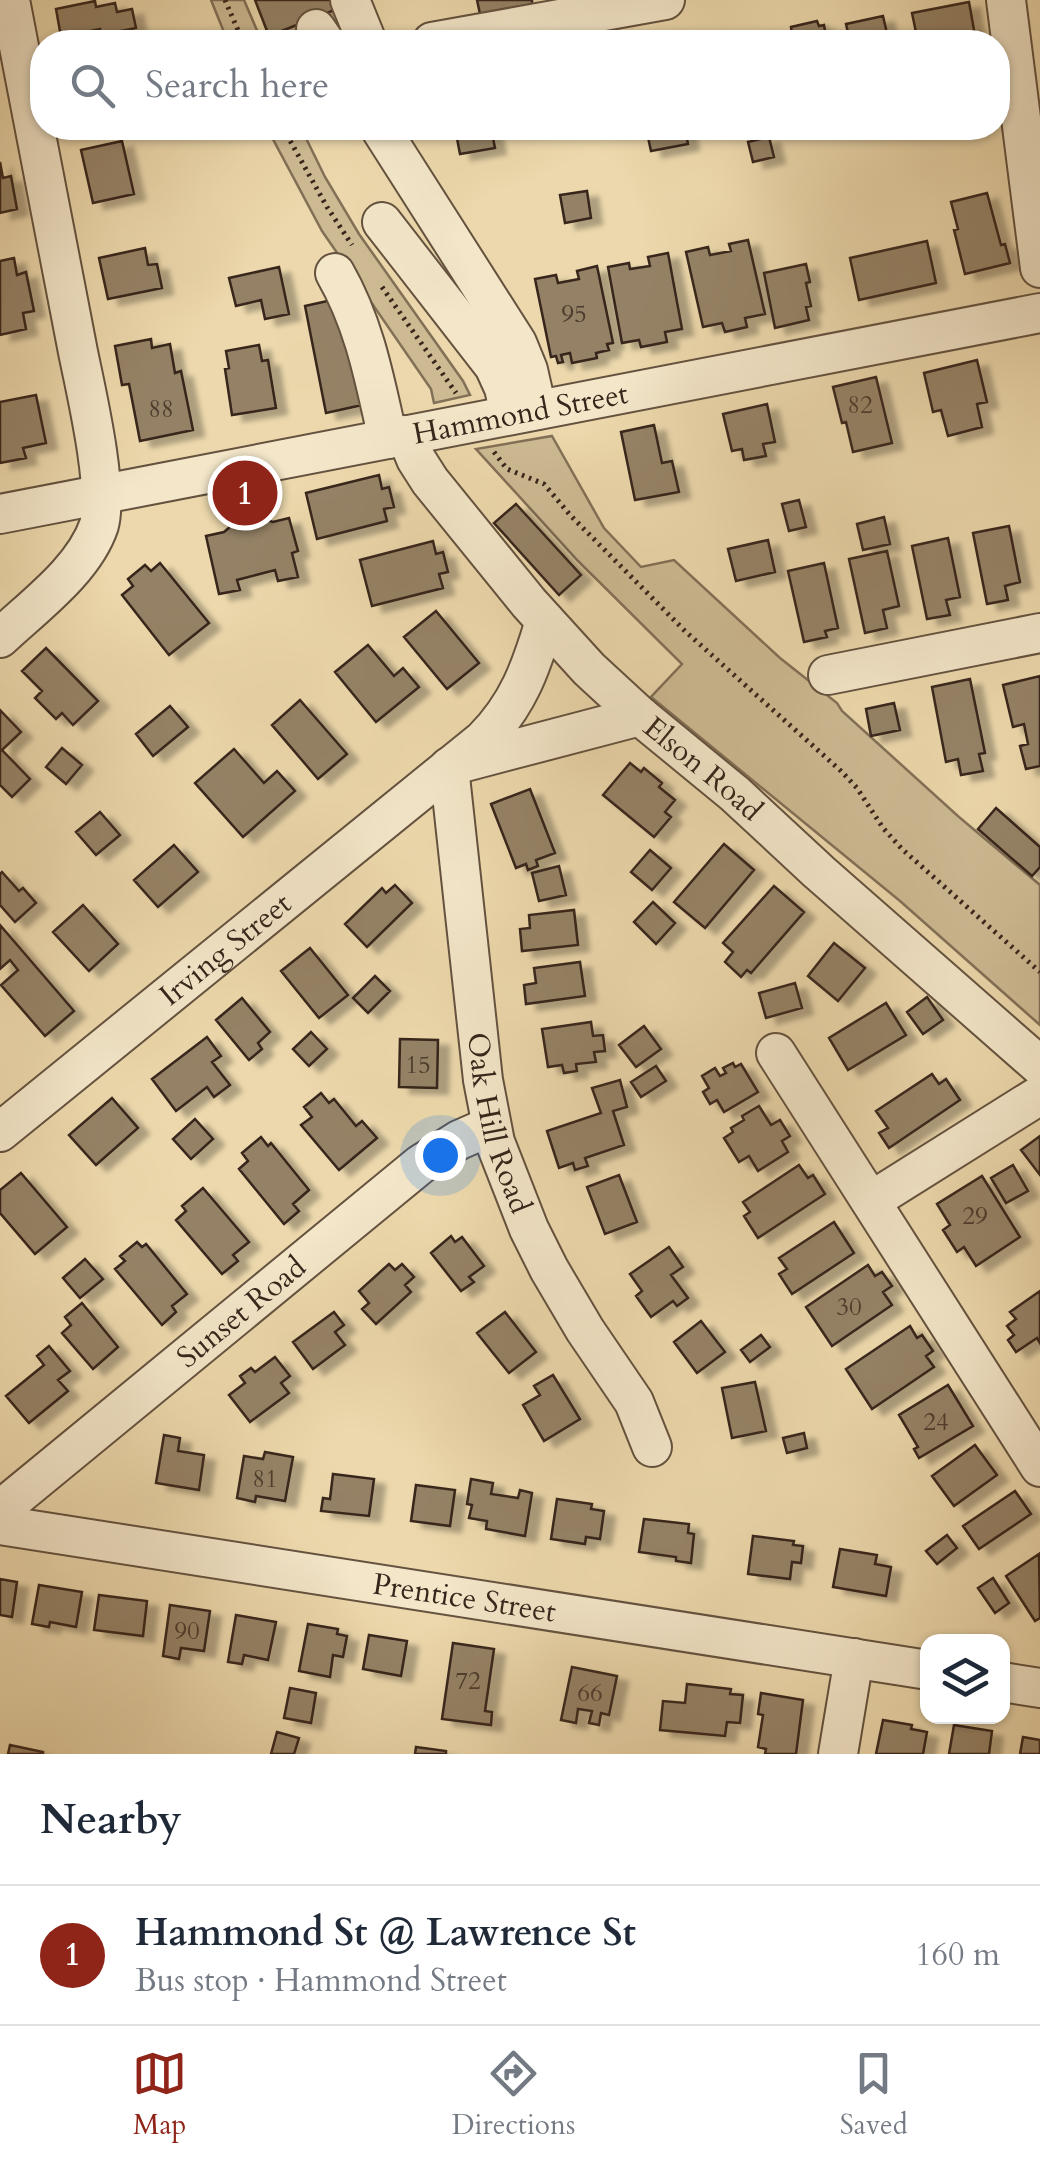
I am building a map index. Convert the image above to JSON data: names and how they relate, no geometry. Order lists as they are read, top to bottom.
{
  "streets": {
    "street": [
      "Hammond Street",
      "Elson Road",
      "Irving Street",
      "Oak Hill Road",
      "Sunset Road",
      "Prentice Street"
    ]
  },
  "crossings": [
    ["Hammond Street", "Elson Road"],
    ["Elson Road", "Irving Street"],
    ["Irving Street", "Oak Hill Road"],
    ["Oak Hill Road", "Sunset Road"]
  ],
  "house_numbers": [
    "95",
    "82",
    "88",
    "15",
    "29",
    "30",
    "24",
    "81",
    "90",
    "72",
    "66"
  ],
  "page": {
    "search": "Search here",
    "pins": "1",
    "heading": "Nearby",
    "list": [
      {
        "mark": "1",
        "name": "Hammond St @ Lawrence St",
        "note": "Bus stop · Hammond Street",
        "value": "160 m"
      }
    ],
    "nav": ["Map", "Directions", "Saved"]
  }
}
